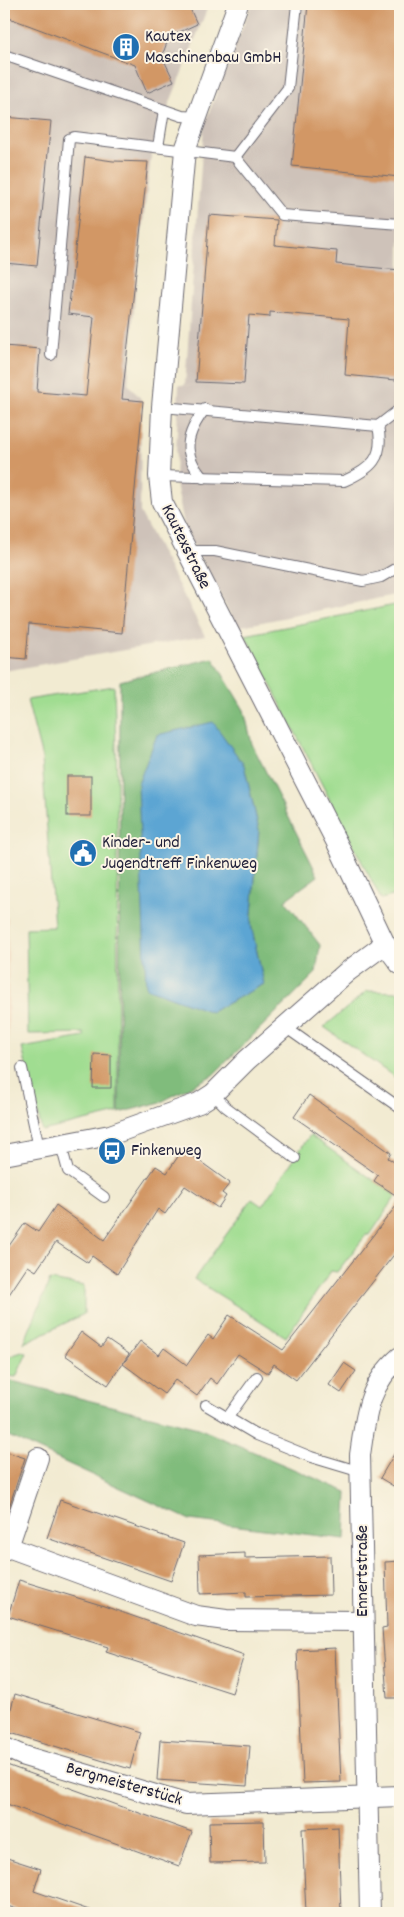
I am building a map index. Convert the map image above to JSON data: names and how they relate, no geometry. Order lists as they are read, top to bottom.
{
  "streets": {
    "street": ["Kautexstraße", "Ennertstraße", "Bergmeisterstück"]
  },
  "crossings": [
    ["Ennertstraße", "Bergmeisterstück"]
  ],
  "places": {
    "building": ["Kautex Maschinenbau GmbH"],
    "public building": ["Kinder- und Jugendtreff Finkenweg"],
    "bus stop": ["Finkenweg"]
  }
}
